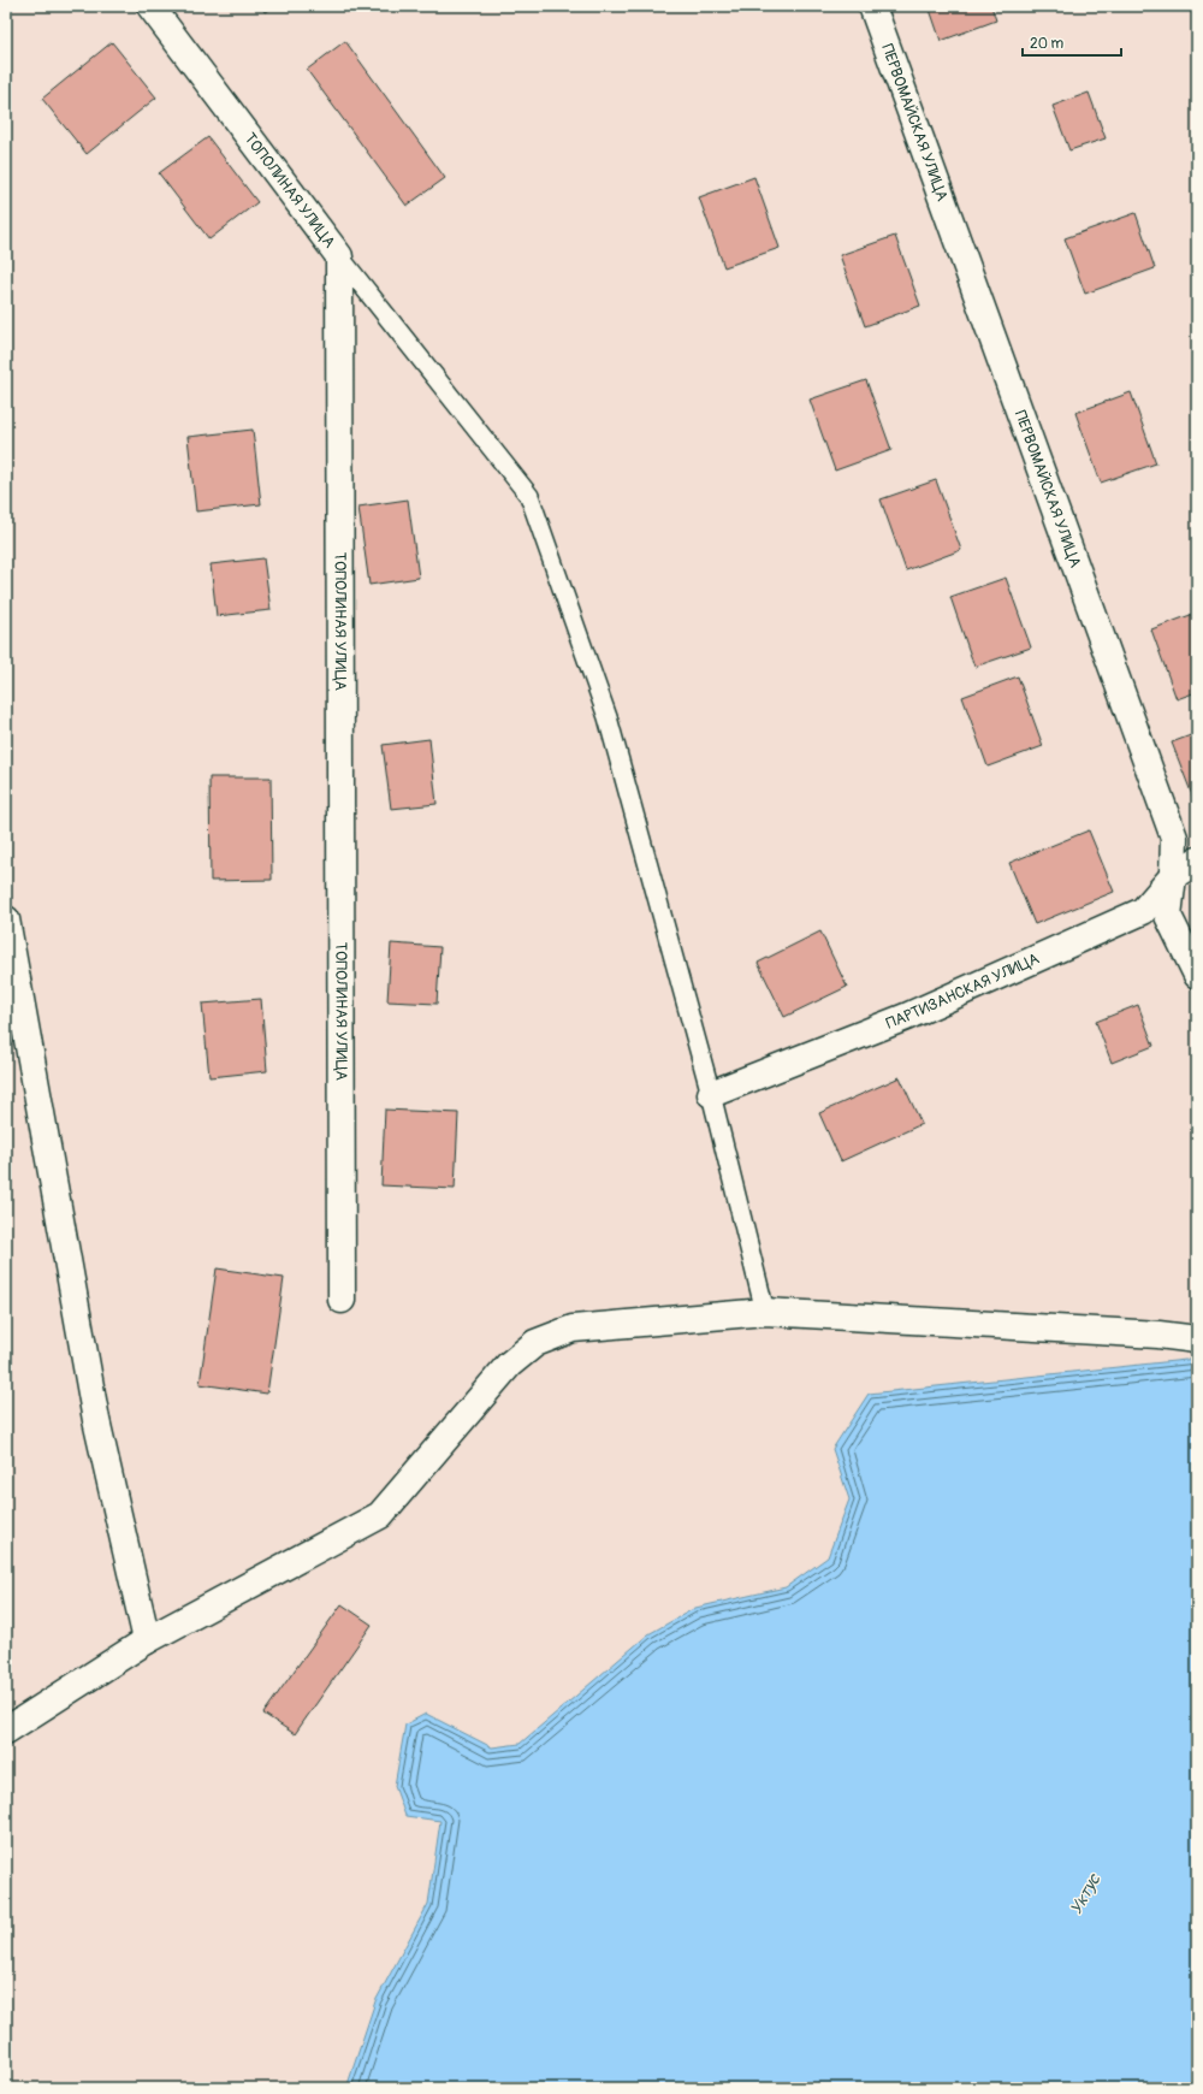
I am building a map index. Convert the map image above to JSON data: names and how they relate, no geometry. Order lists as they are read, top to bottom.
{
  "streets": {
    "street": ["ПЕРВОМАЙСКАЯ УЛИЦА", "ТОПОЛИНАЯ УЛИЦА", "ПАРТИЗАНСКАЯ УЛИЦА"]
  },
  "crossings": [
    ["ПЕРВОМАЙСКАЯ УЛИЦА", "ПАРТИЗАНСКАЯ УЛИЦА"]
  ],
  "water": ["Уктус"],
  "scale_bar": "20 m"
}
